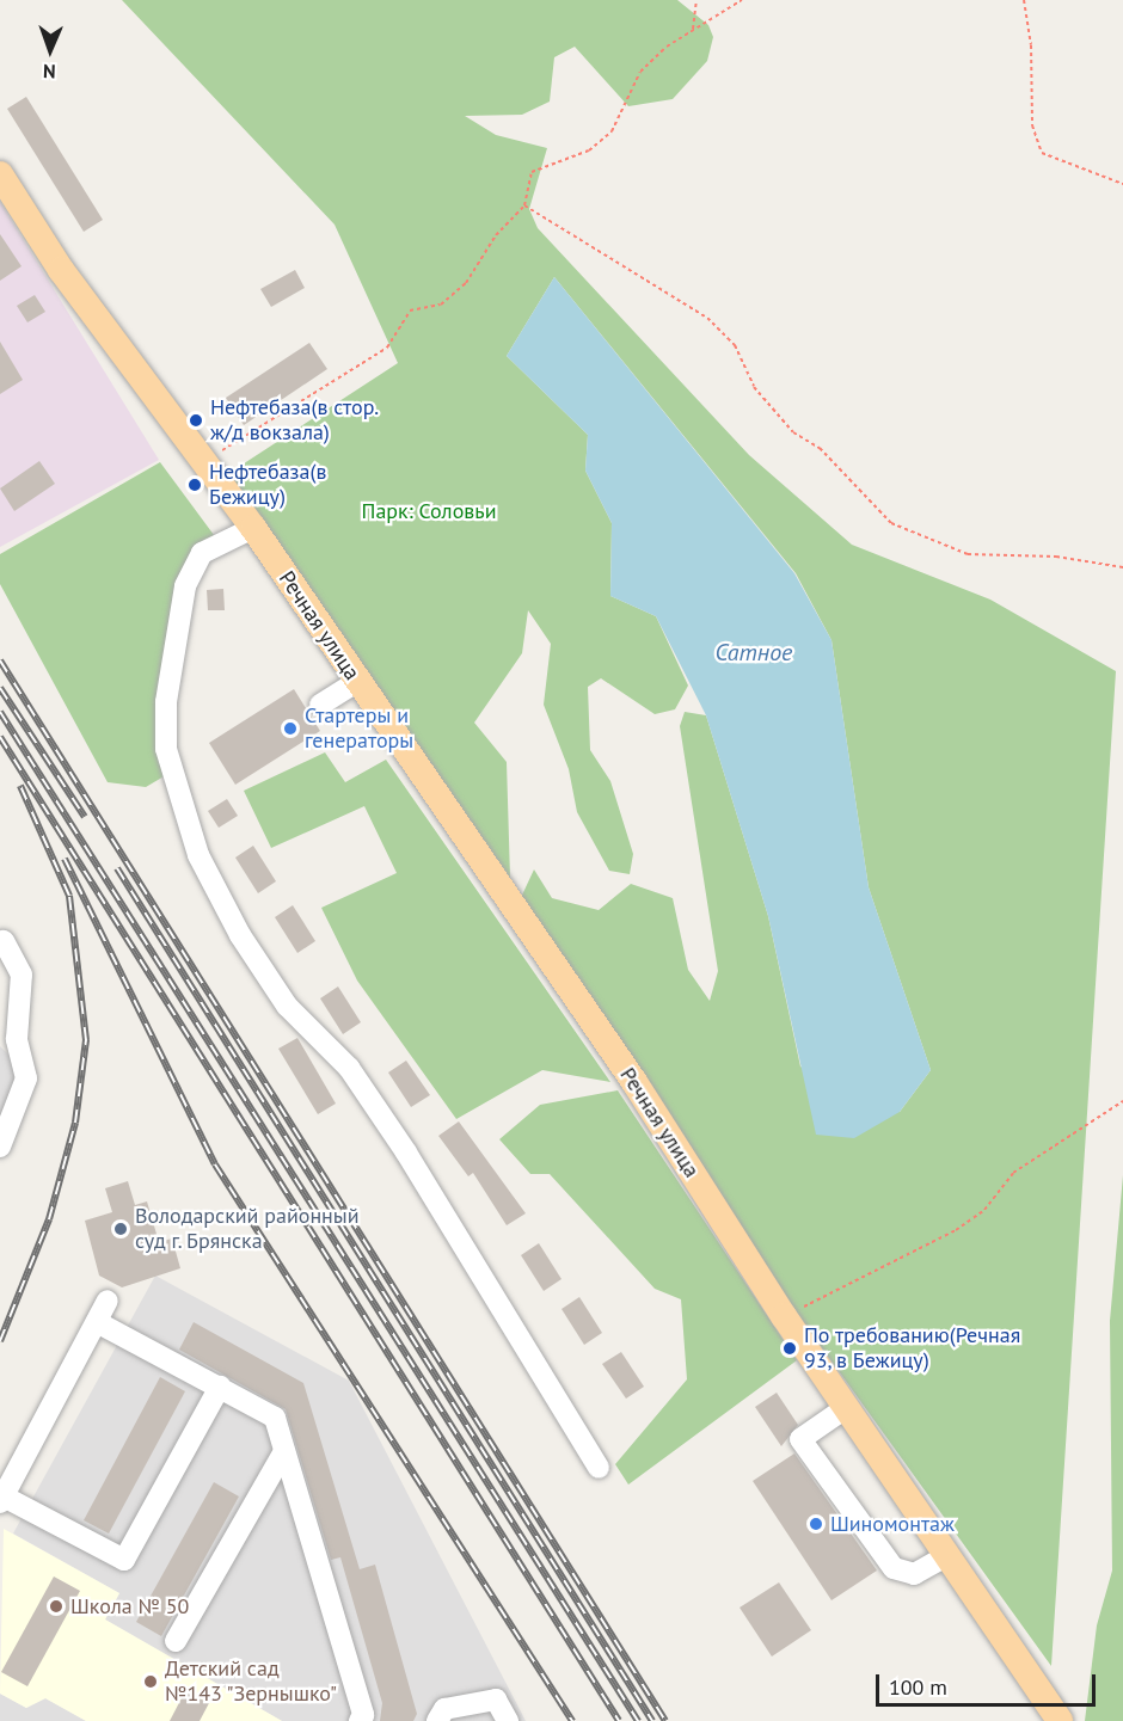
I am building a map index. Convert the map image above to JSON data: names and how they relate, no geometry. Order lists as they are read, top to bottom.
{
  "streets": {
    "main road": ["Речная улица"]
  },
  "water": ["Сатное"],
  "parks": ["Парк: Соловьи"],
  "places": [
    "Нефтебаза(в стор. ж/д вокзала)",
    "Нефтебаза(в Бежицу)",
    "Стартеры и генераторы",
    "Володарский районный суд г. Брянска",
    "По требованию(Речная 93, в Бежицу)",
    "Шиномонтаж",
    "Школа № 50",
    "Детский сад №143 \"Зернышко\""
  ],
  "scale_bar": "100 m",
  "north": "bottom"
}
